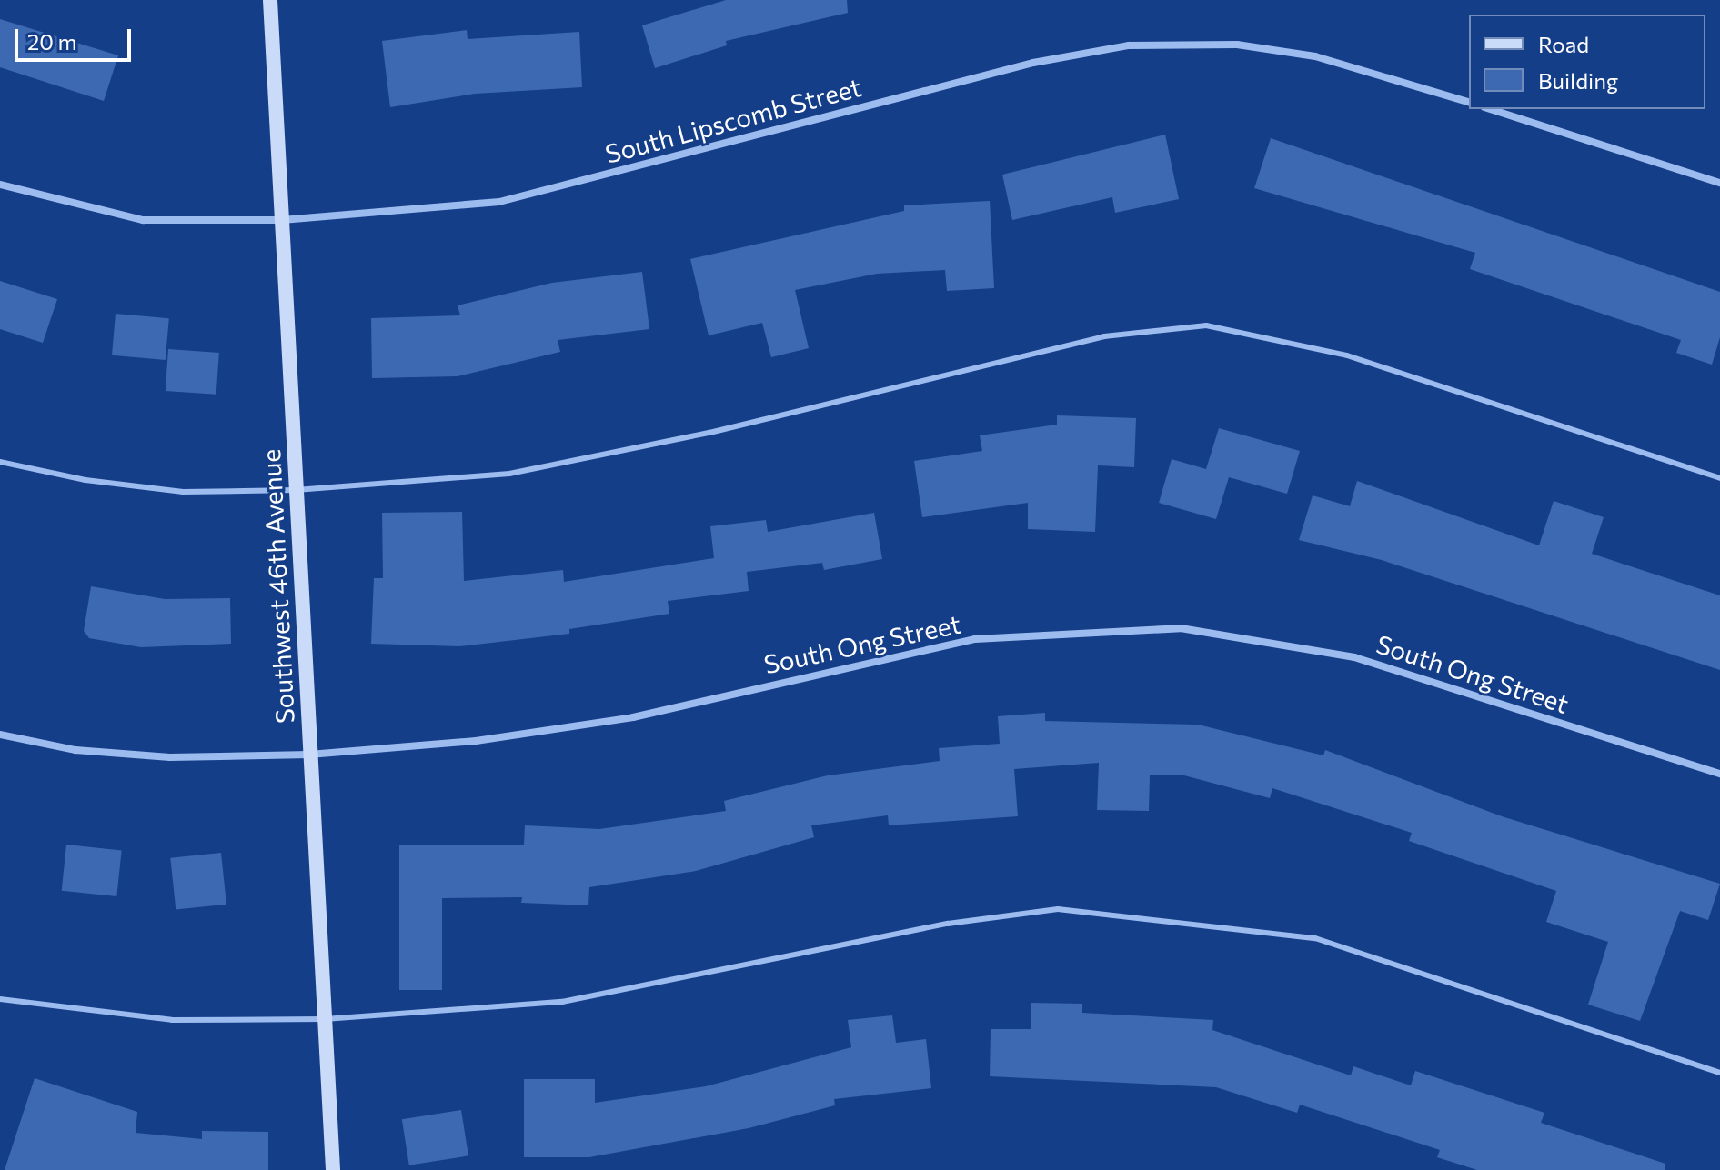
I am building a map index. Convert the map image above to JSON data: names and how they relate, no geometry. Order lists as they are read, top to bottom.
{
  "streets": {
    "main road": ["Southwest 46th Avenue"],
    "street": ["South Lipscomb Street", "South Ong Street"]
  },
  "crossings": [
    ["South Lipscomb Street", "Southwest 46th Avenue"],
    ["Southwest 46th Avenue", "South Ong Street"]
  ],
  "legend": ["Road", "Building"],
  "scale_bar": "20 m"
}
